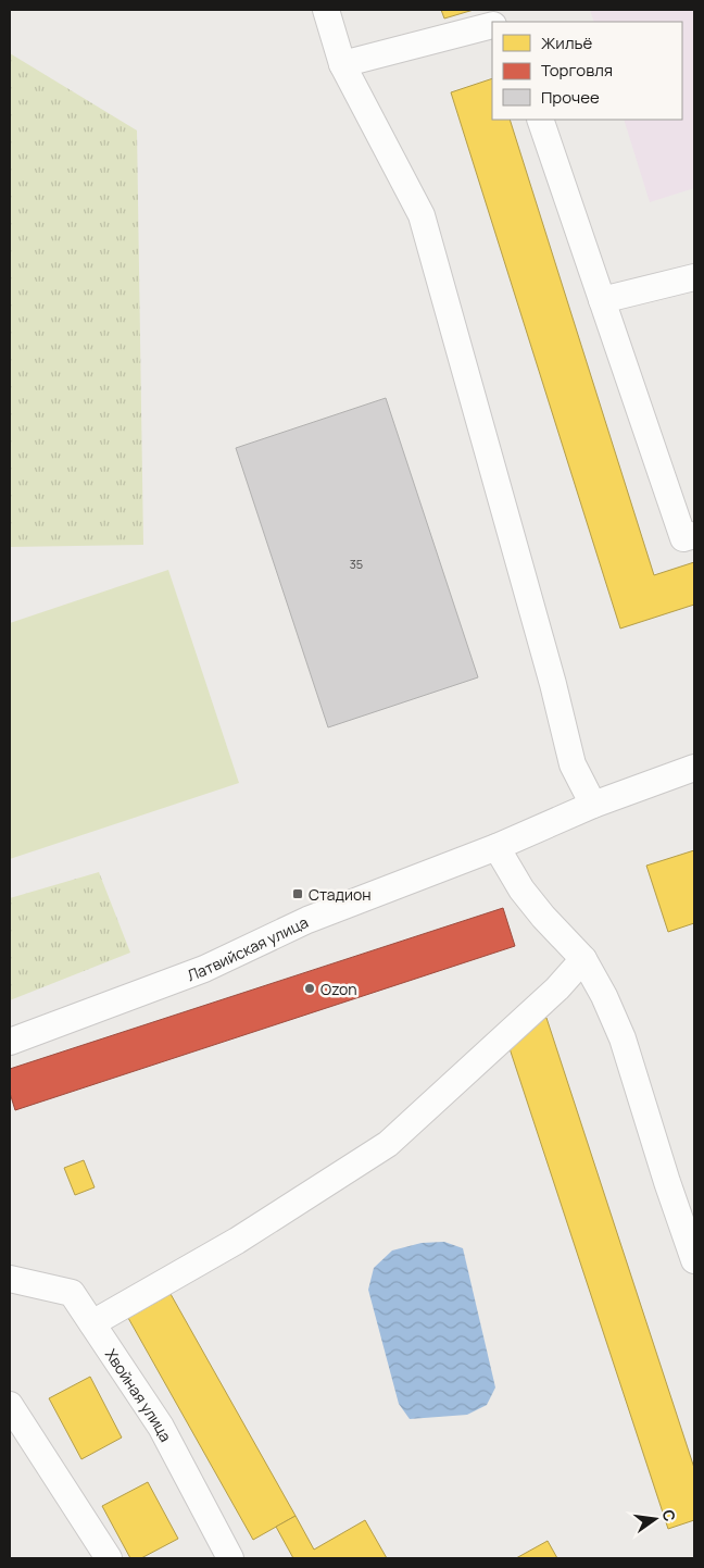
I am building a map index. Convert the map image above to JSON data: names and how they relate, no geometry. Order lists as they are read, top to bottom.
{
  "streets": {
    "street": ["Латвийская улица", "Хвойная улица"]
  },
  "places": {
    "transit": ["Стадион"],
    "other": ["Ozon"]
  },
  "house_numbers": ["35"],
  "legend": ["Жильё", "Торговля", "Прочее"],
  "north": "right"
}
